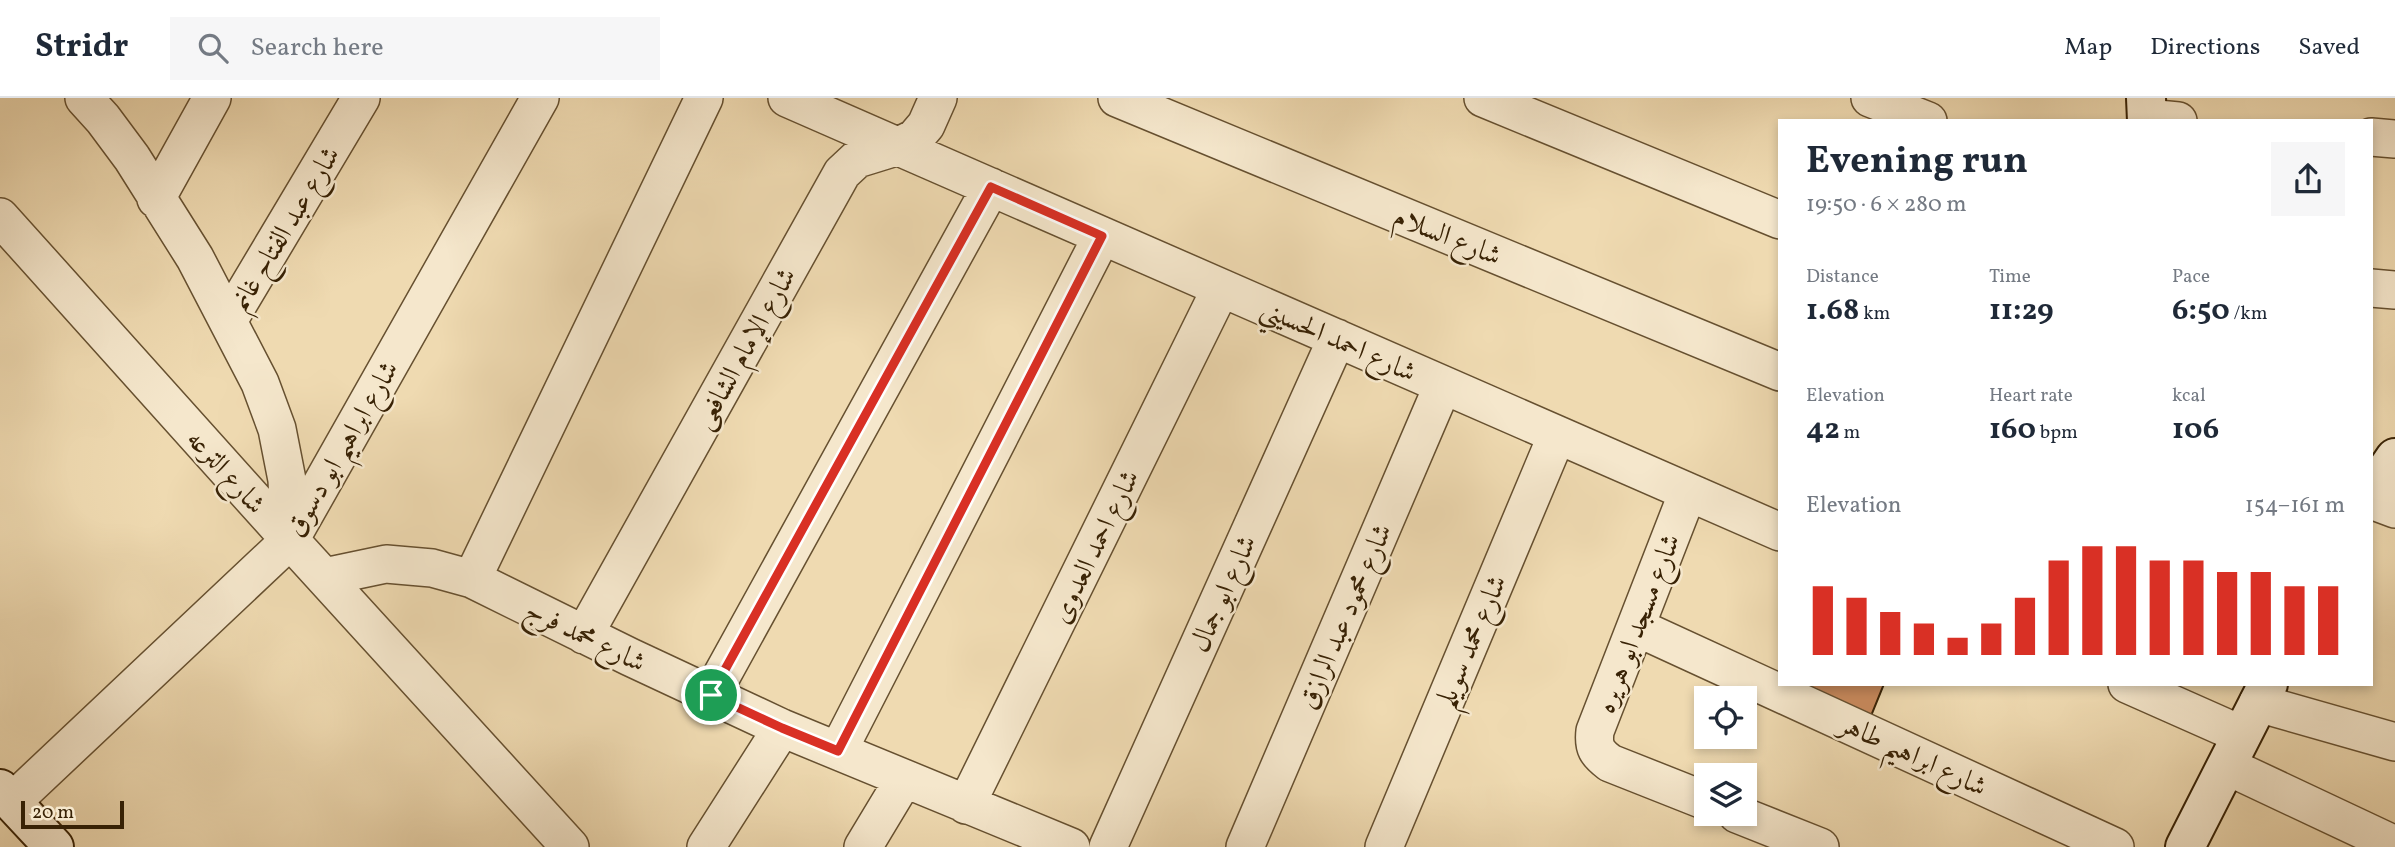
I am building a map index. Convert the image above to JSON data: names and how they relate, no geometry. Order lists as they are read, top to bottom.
{
  "streets": {
    "street": [
      "شارع عبد الفتاح غانم",
      "شارع السلام",
      "شارع احمد الحسيني",
      "شارع الإمام الشافعى",
      "شارع ابراهيم ابو دسوق",
      "شارع الترعه",
      "شارع احمد العدوى",
      "شارع ابو جمال",
      "شارع محمود عبد الرازق",
      "شارع مسجد ابو هريره",
      "شارع محمد فرج",
      "شارع محمد سويلم",
      "شارع ابراهيم طاهر"
    ]
  },
  "crossings": [
    ["شارع احمد الحسيني", "شارع الإمام الشافعى"],
    ["شارع احمد الحسيني", "شارع احمد العدوى"],
    ["شارع احمد الحسيني", "شارع ابو جمال"],
    ["شارع احمد الحسيني", "شارع محمود عبد الرازق"],
    ["شارع احمد الحسيني", "شارع مسجد ابو هريره"],
    ["شارع احمد الحسيني", "شارع محمد سويلم"],
    ["شارع الإمام الشافعى", "شارع محمد فرج"],
    ["شارع ابراهيم ابو دسوق", "شارع الترعه"],
    ["شارع الترعه", "شارع محمد فرج"],
    ["شارع احمد العدوى", "شارع محمد فرج"],
    ["شارع مسجد ابو هريره", "شارع ابراهيم طاهر"]
  ],
  "scale_bar": "20 m",
  "page": {
    "header": "Stridr",
    "search": "Search here",
    "nav": ["Map", "Directions", "Saved"],
    "heading": ["Evening run", "19:50 · 6 × 280 m"],
    "stats": [
      ["Distance", "1.68 km"],
      ["Time", "11:29"],
      ["Pace", "6:50 /km"],
      ["Elevation", "42 m"],
      ["Heart rate", "160 bpm"],
      ["kcal", "106"]
    ],
    "chart": ["Elevation", "154–161 m"],
    "scale": "20 m"
  }
}
